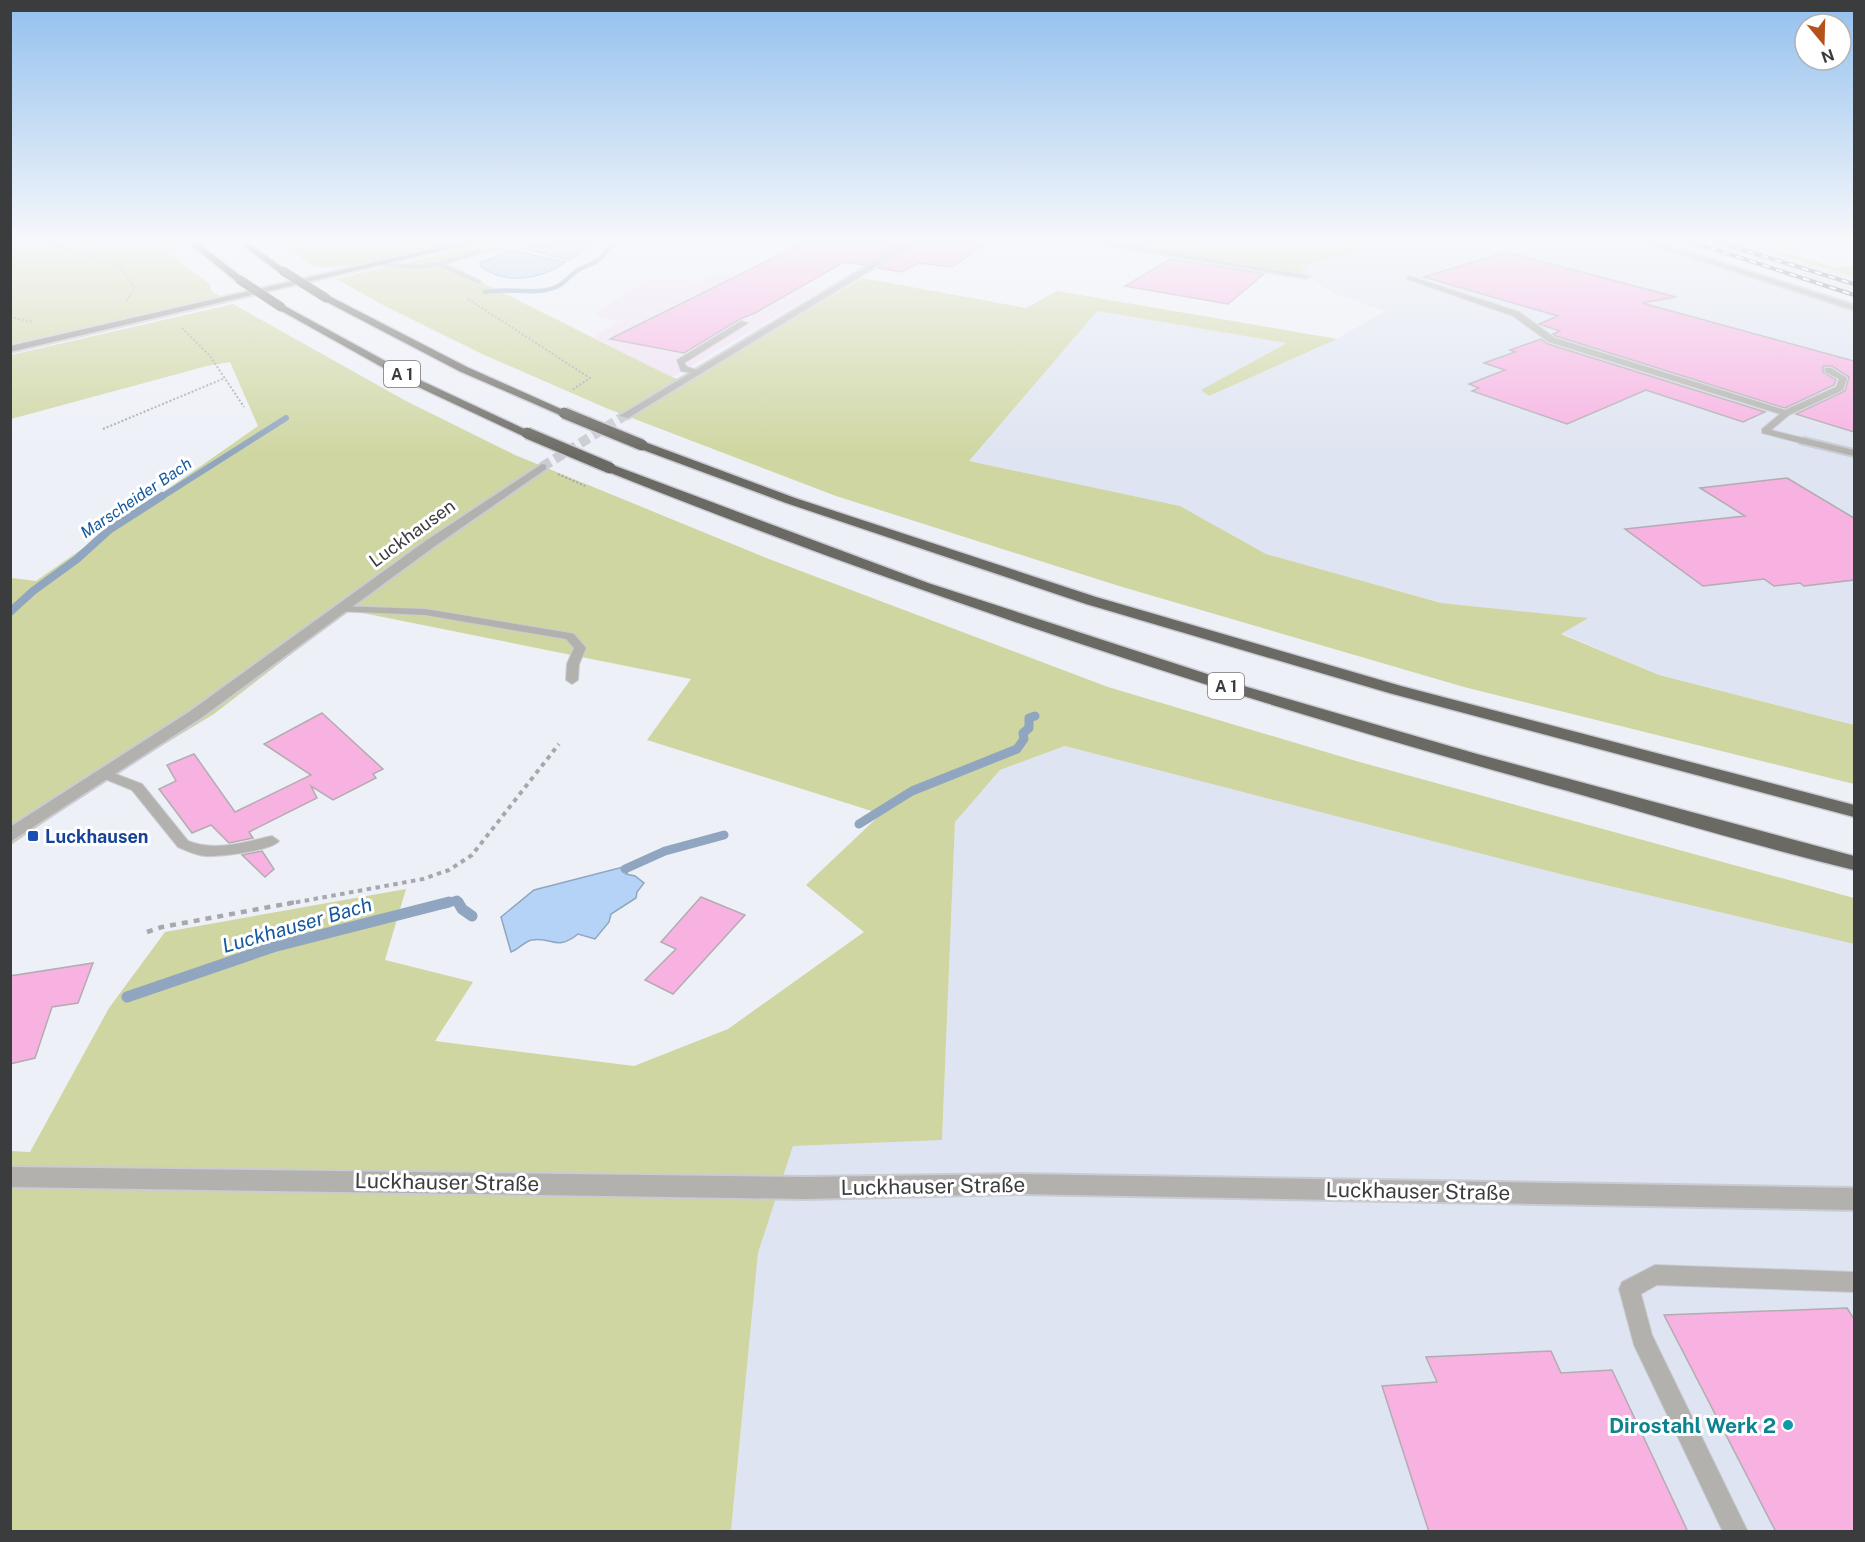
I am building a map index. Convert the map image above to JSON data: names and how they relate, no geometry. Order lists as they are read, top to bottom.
{
  "streets": {
    "highway": ["A 1"],
    "street": ["Luckhausen", "Luckhauser Straße"]
  },
  "water": ["Marscheider Bach", "Luckhauser Bach"],
  "places": {
    "transit": ["Luckhausen"],
    "other": ["Dirostahl Werk 2"]
  },
  "north": "bottom"
}
